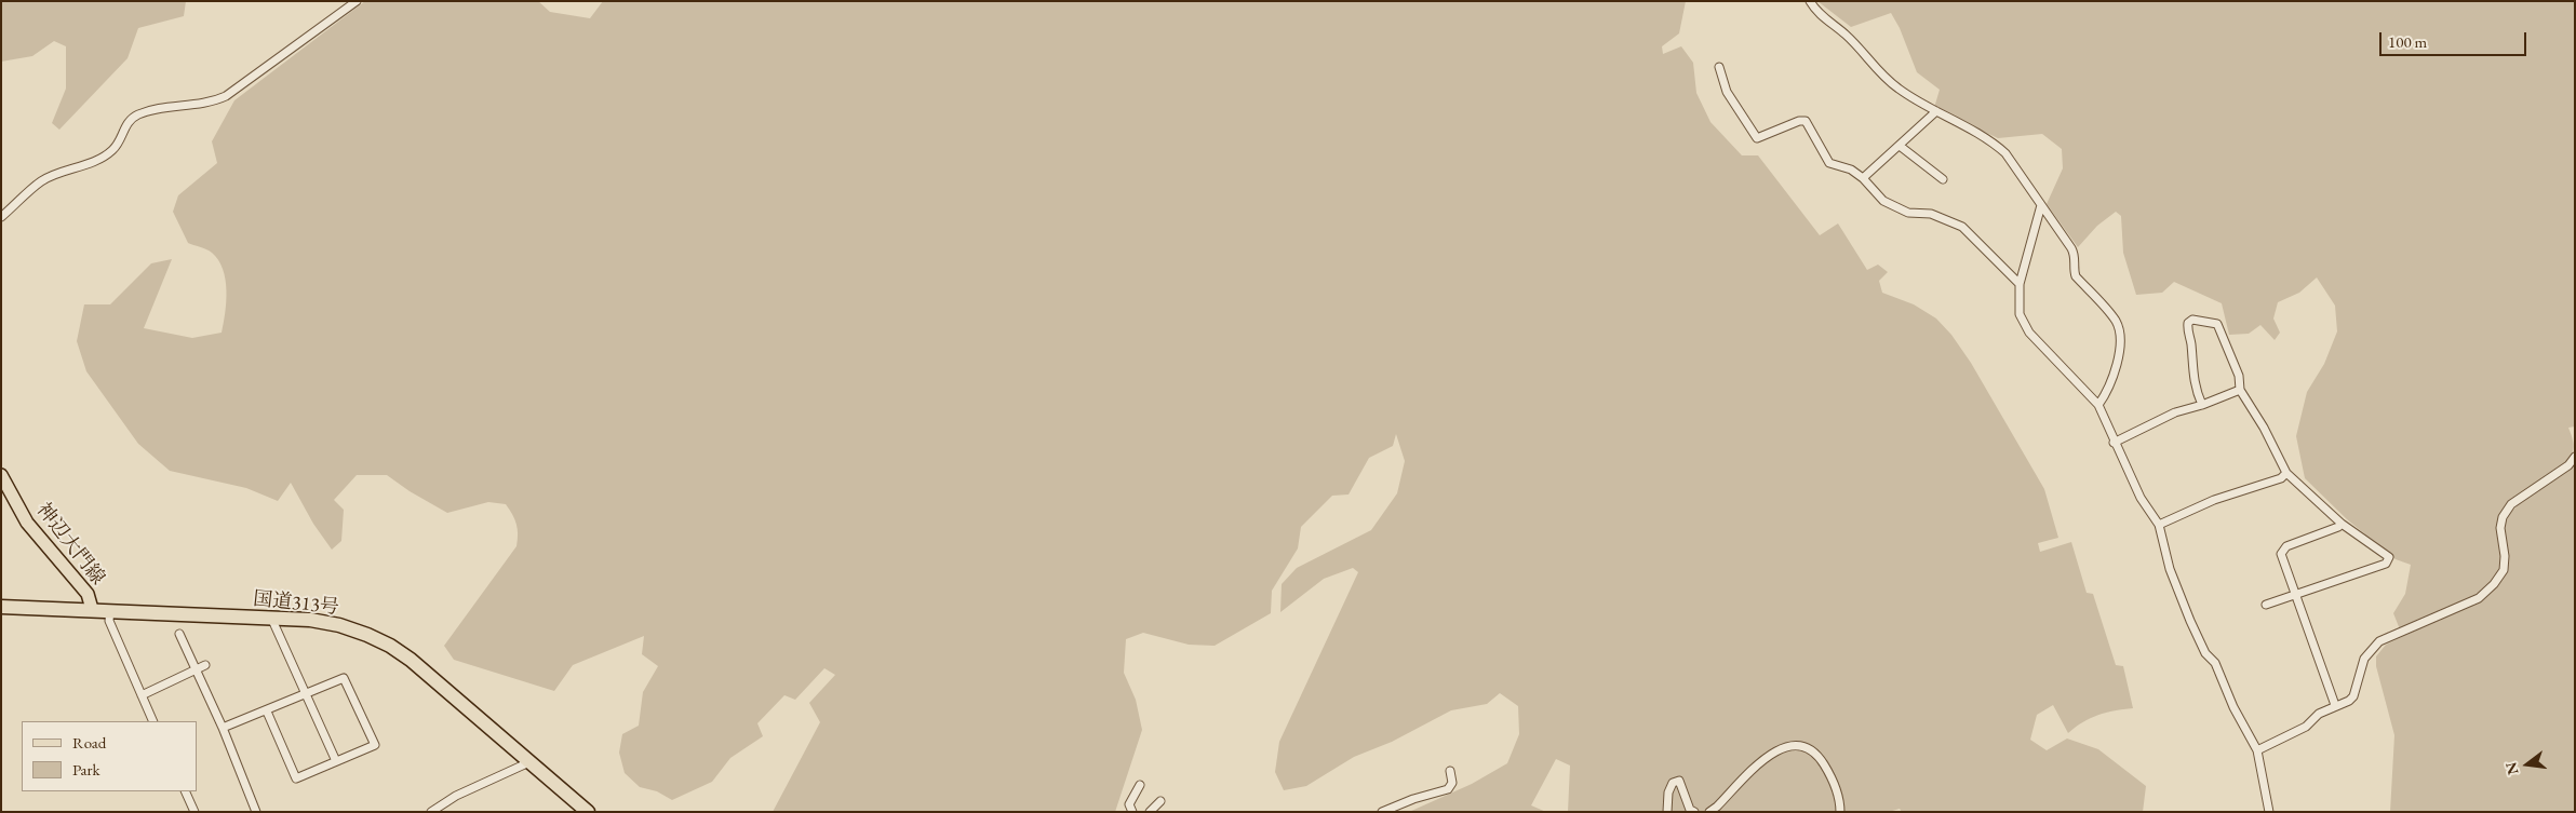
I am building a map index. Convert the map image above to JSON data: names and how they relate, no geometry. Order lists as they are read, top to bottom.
{
  "streets": {
    "highway": ["国道313号"],
    "main road": ["神辺大門線"]
  },
  "crossings": [
    ["神辺大門線", "国道313号"]
  ],
  "legend": ["Road", "Park"],
  "scale_bar": "100 m",
  "north": "left"
}
